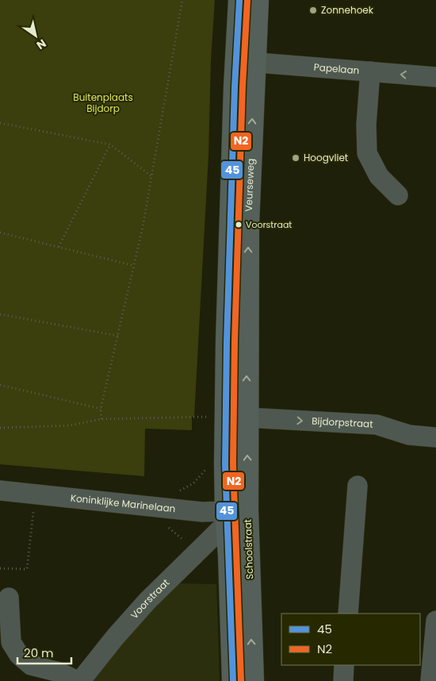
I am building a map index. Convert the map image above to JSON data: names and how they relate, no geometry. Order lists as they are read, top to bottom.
{
  "streets": {
    "main road": ["Veurseweg", "Schoolstraat"],
    "street": [
      "Papelaan",
      "Bijdorpstraat",
      "Koninklijke Marinelaan",
      "Voorstraat"
    ]
  },
  "crossings": [
    ["Papelaan", "Veurseweg"],
    ["Veurseweg", "Bijdorpstraat"],
    ["Veurseweg", "Schoolstraat"],
    ["Bijdorpstraat", "Schoolstraat"],
    ["Koninklijke Marinelaan", "Schoolstraat"],
    ["Koninklijke Marinelaan", "Voorstraat"],
    ["Schoolstraat", "Voorstraat"]
  ],
  "one_way": ["Bijdorpstraat"],
  "parks": ["Buitenplaats Bijdorp"],
  "places": ["Zonnehoek", "Hoogvliet", "Voorstraat"],
  "lines": ["transit line 45", "transit line N2"],
  "legend": ["45", "N2"],
  "scale_bar": "20 m",
  "north": "bottom right"
}
